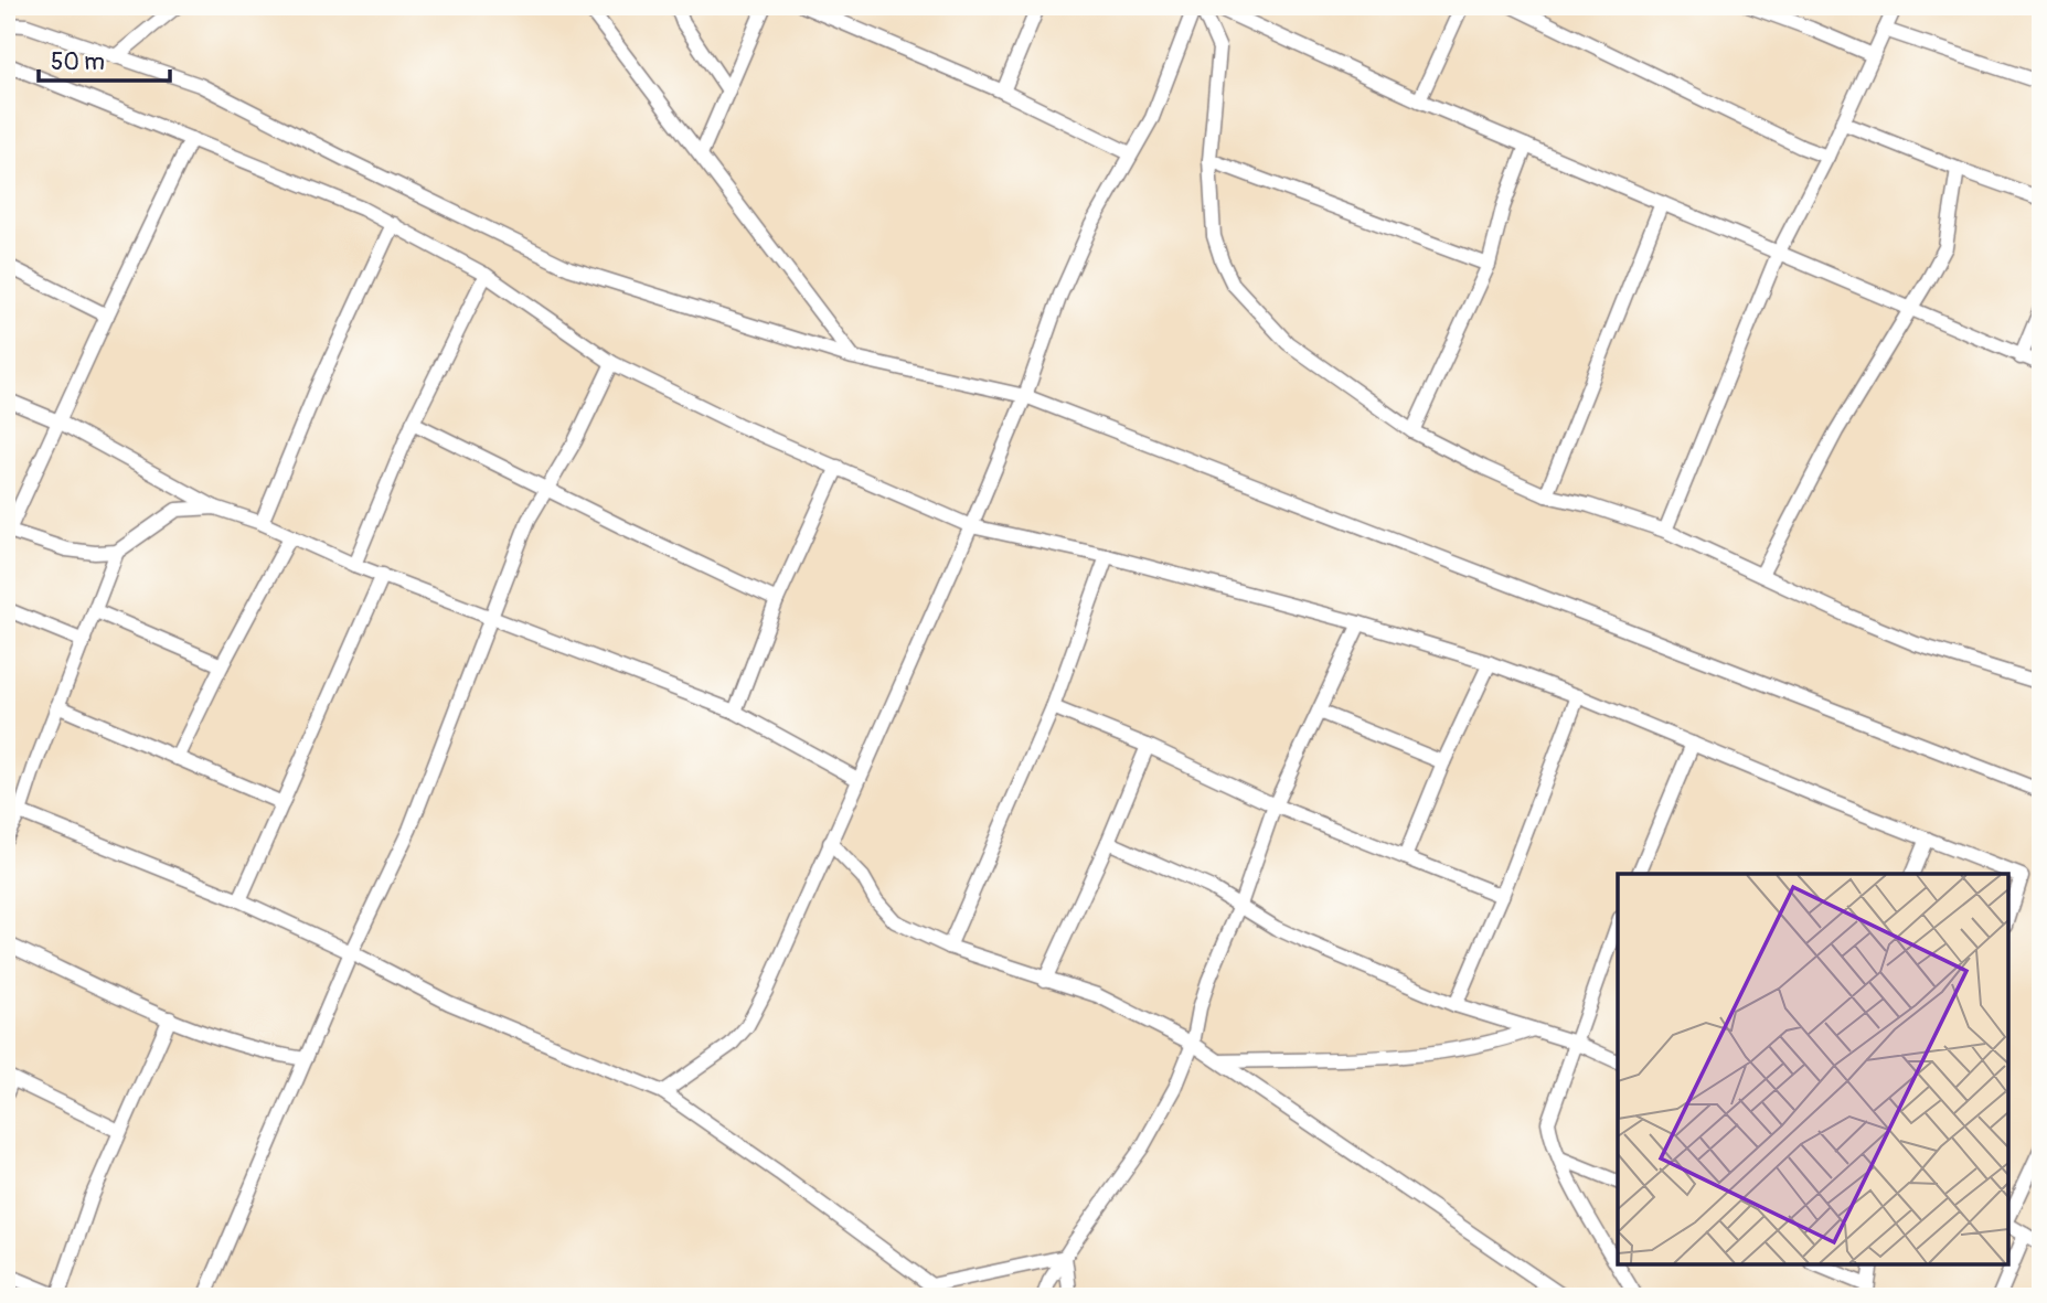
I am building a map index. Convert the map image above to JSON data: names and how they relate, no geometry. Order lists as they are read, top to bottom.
{
  "scale_bar": "50 m"
}
